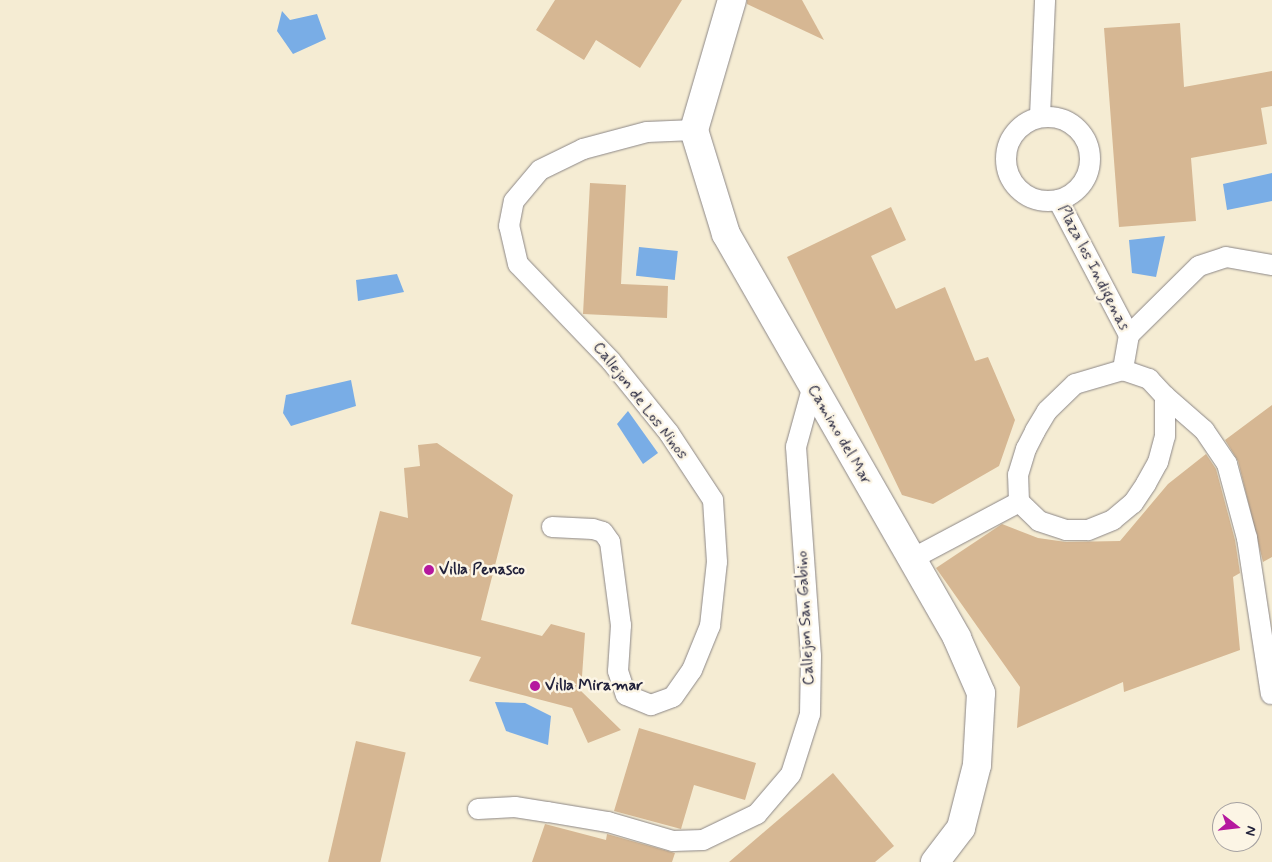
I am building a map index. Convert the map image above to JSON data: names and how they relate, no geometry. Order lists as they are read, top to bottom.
{
  "streets": {
    "street": ["Camino del Mar"],
    "lane": ["Plaza los Indigenas", "Callejon de Los Ninos", "Callejon San Gabino"]
  },
  "crossings": [
    ["Callejon de Los Ninos", "Camino del Mar"],
    ["Camino del Mar", "Callejon San Gabino"]
  ],
  "places": ["Villa Penasco", "Villa Miramar"],
  "north": "right"
}
